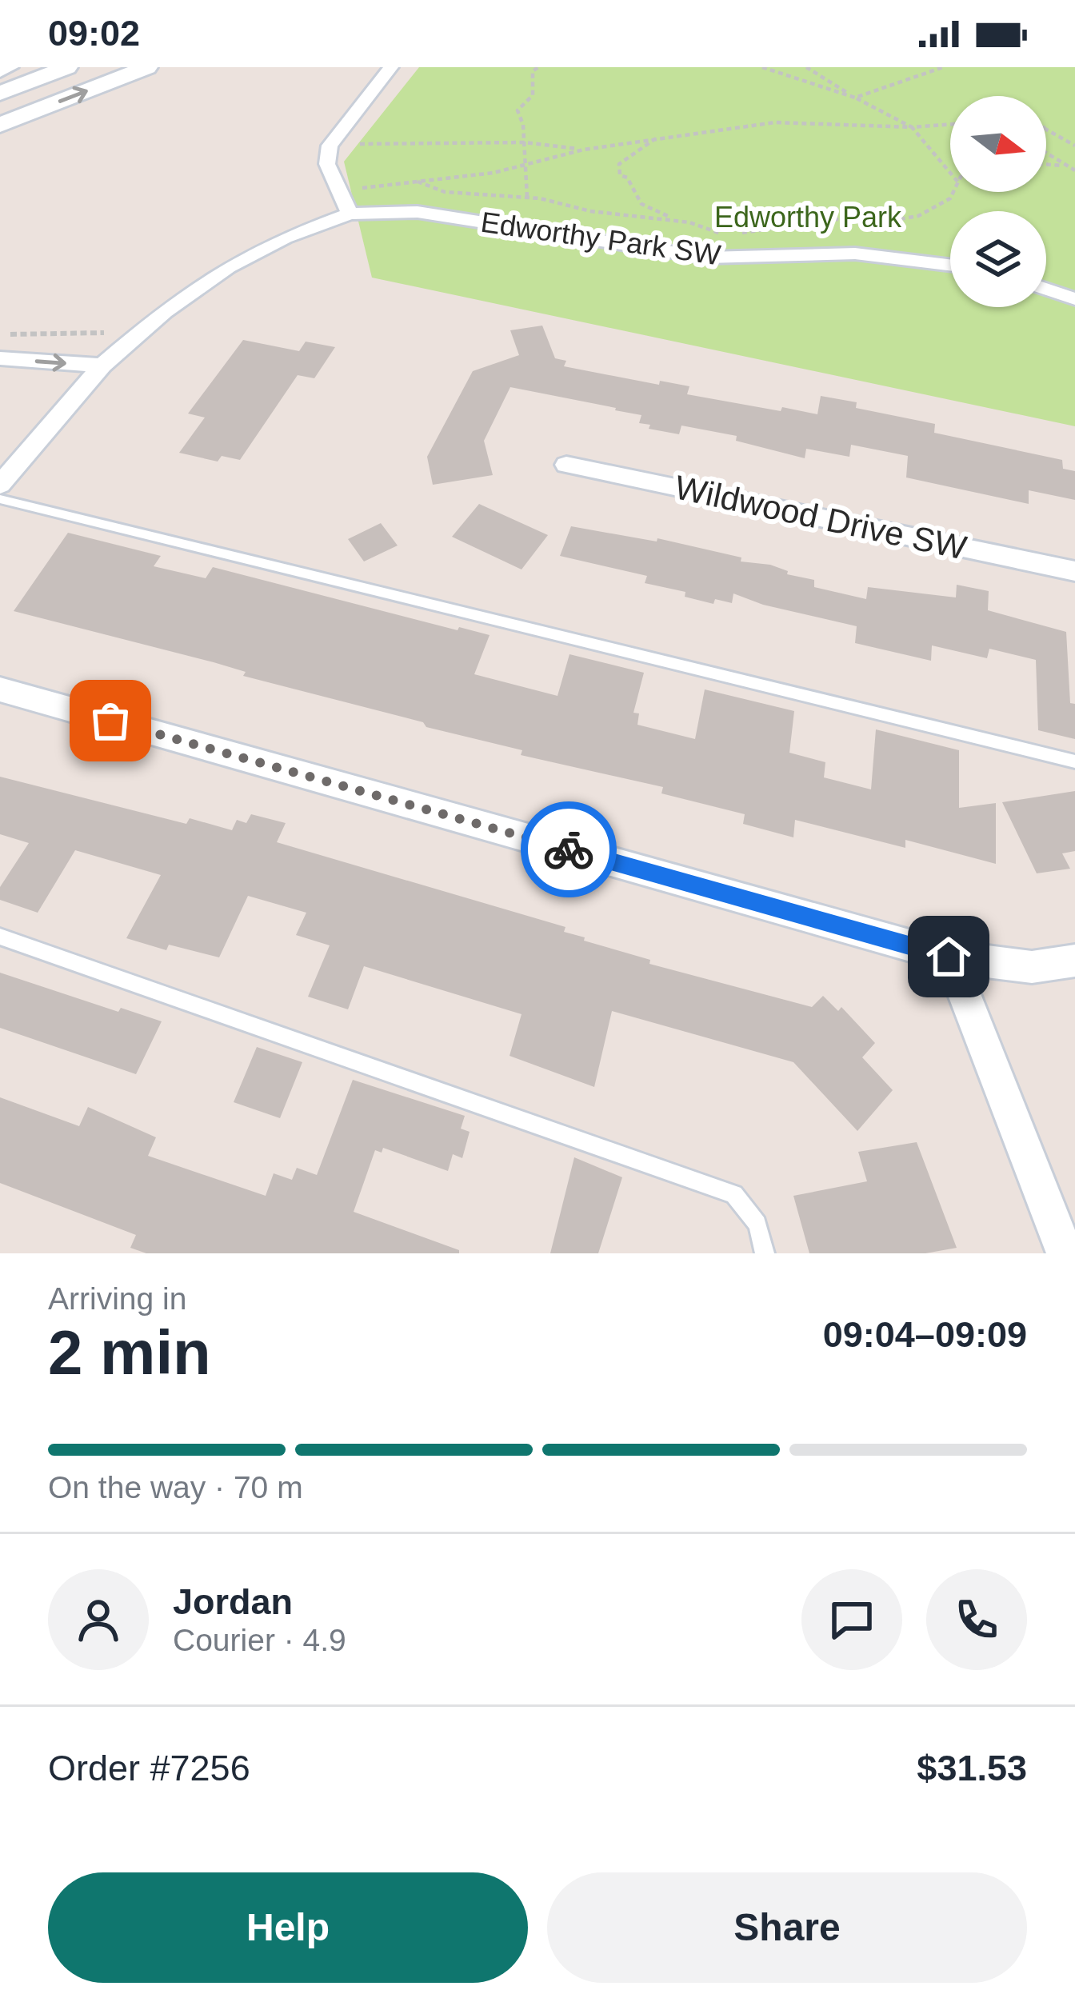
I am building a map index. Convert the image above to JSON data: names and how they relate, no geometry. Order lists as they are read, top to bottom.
{
  "streets": {
    "street": ["Edworthy Park SW", "Wildwood Drive SW"]
  },
  "parks": ["Edworthy Park"],
  "north": "right",
  "page": {
    "status": "09:02",
    "heading": ["2 min", "Arriving in", "09:04–09:09"],
    "panel": [
      "Jordan",
      "Courier · 4.9",
      "Order #7256",
      "$31.53"
    ],
    "bar": "On the way · 70 m",
    "buttons": ["Help", "Share"]
  }
}
